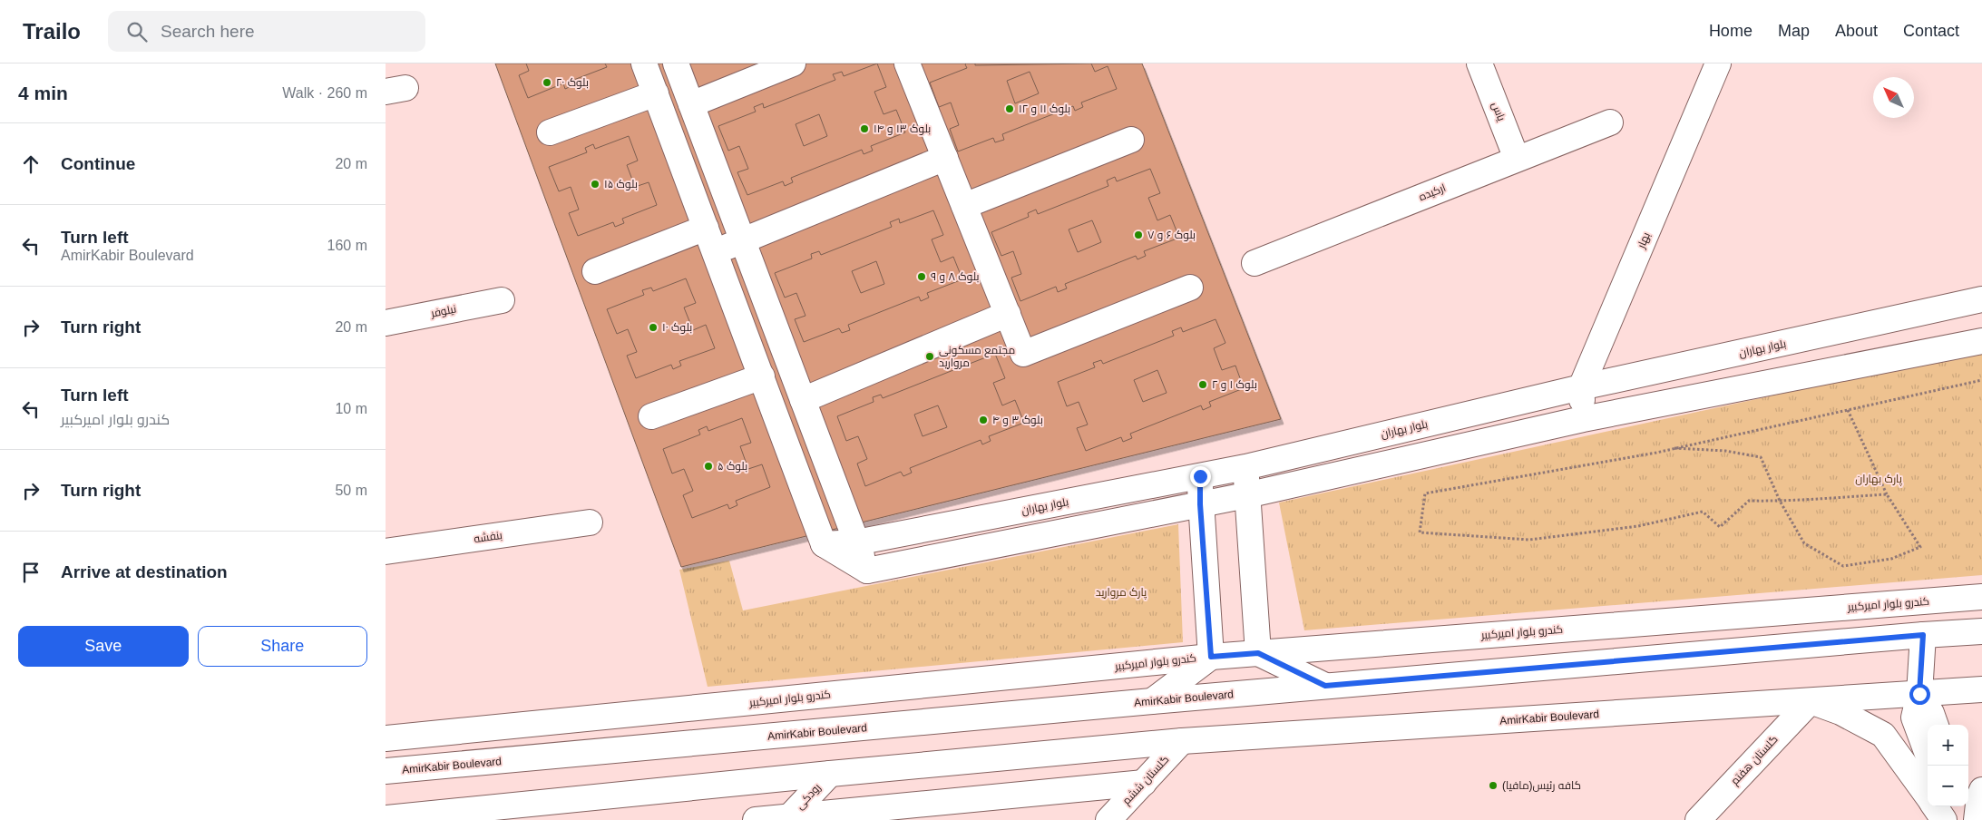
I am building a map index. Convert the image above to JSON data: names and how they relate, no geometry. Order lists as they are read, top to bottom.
{
  "streets": {
    "street": [
      "یاس",
      "ارکیده",
      "بهار",
      "نیلوفر",
      "بلوار بهاران",
      "بنفشه",
      "کندرو بلوار امیرکبیر",
      "AmirKabir Boulevard",
      "گلستان هفتم",
      "گلستان ششم",
      "رودکی"
    ]
  },
  "crossings": [
    ["یاس", "ارکیده"],
    ["بهار", "بلوار بهاران"],
    ["AmirKabir Boulevard", "گلستان هفتم"],
    ["AmirKabir Boulevard", "گلستان ششم"],
    ["AmirKabir Boulevard", "رودکی"]
  ],
  "parks": ["پارک بهاران", "پارک مروارید"],
  "places": [
    "بلوک ۲۰",
    "بلوک ۱۱ و ۱۲",
    "بلوک ۱۳ و ۱۴",
    "بلوک ۱۵",
    "بلوک ۶ و ۷",
    "بلوک ۸ و ۹",
    "بلوک ۱۰",
    "مجتمع مسکونی مروارید",
    "بلوک ۱ و ۲",
    "بلوک ۳ و ۴",
    "بلوک ۵",
    "کافه رئیس(مافیا)"
  ],
  "north": "top left",
  "page": {
    "header": "Trailo",
    "search": "Search here",
    "nav": [
      "Home",
      "Map",
      "About",
      "Contact"
    ],
    "heading": ["4 min", "Walk · 260 m"],
    "list": [
      ["Continue", "20 m"],
      ["Turn left", "AmirKabir Boulevard", "160 m"],
      ["Turn right", "20 m"],
      ["Turn left", "کندرو بلوار امیرکبیر", "10 m"],
      ["Turn right", "50 m"],
      "Arrive at destination"
    ],
    "buttons": ["Save", "Share"],
    "map_buttons": ["+", "−"]
  }
}
